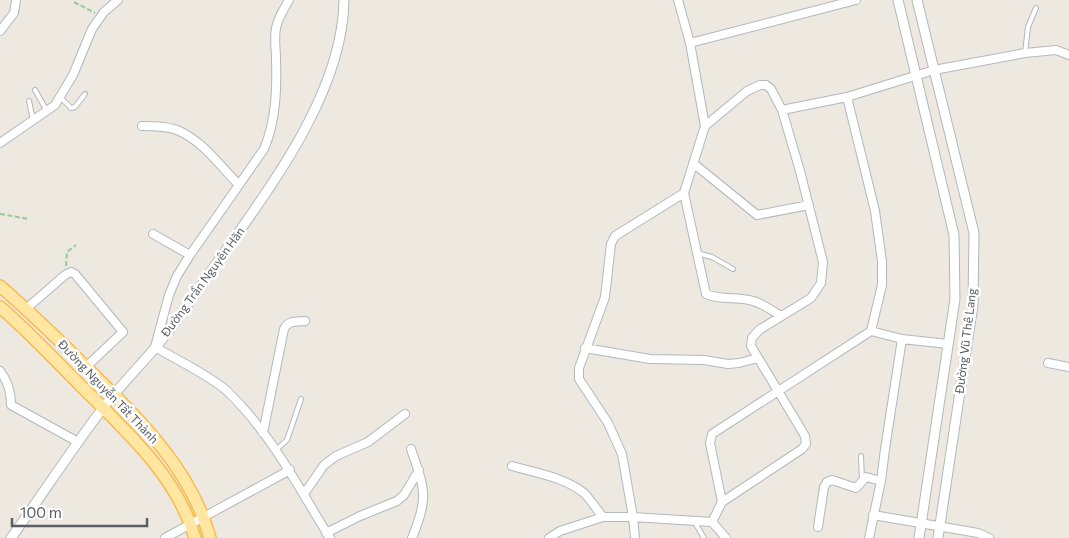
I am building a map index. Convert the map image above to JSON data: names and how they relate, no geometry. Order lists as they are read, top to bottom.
{
  "streets": {
    "main road": ["Đường Nguyễn Tất Thành"],
    "street": ["Đường Trần Nguyên Hãn", "Đường Vũ Thê Lang"]
  },
  "crossings": [
    ["Đường Trần Nguyên Hãn", "Đường Nguyễn Tất Thành"]
  ],
  "scale_bar": "100 m"
}
